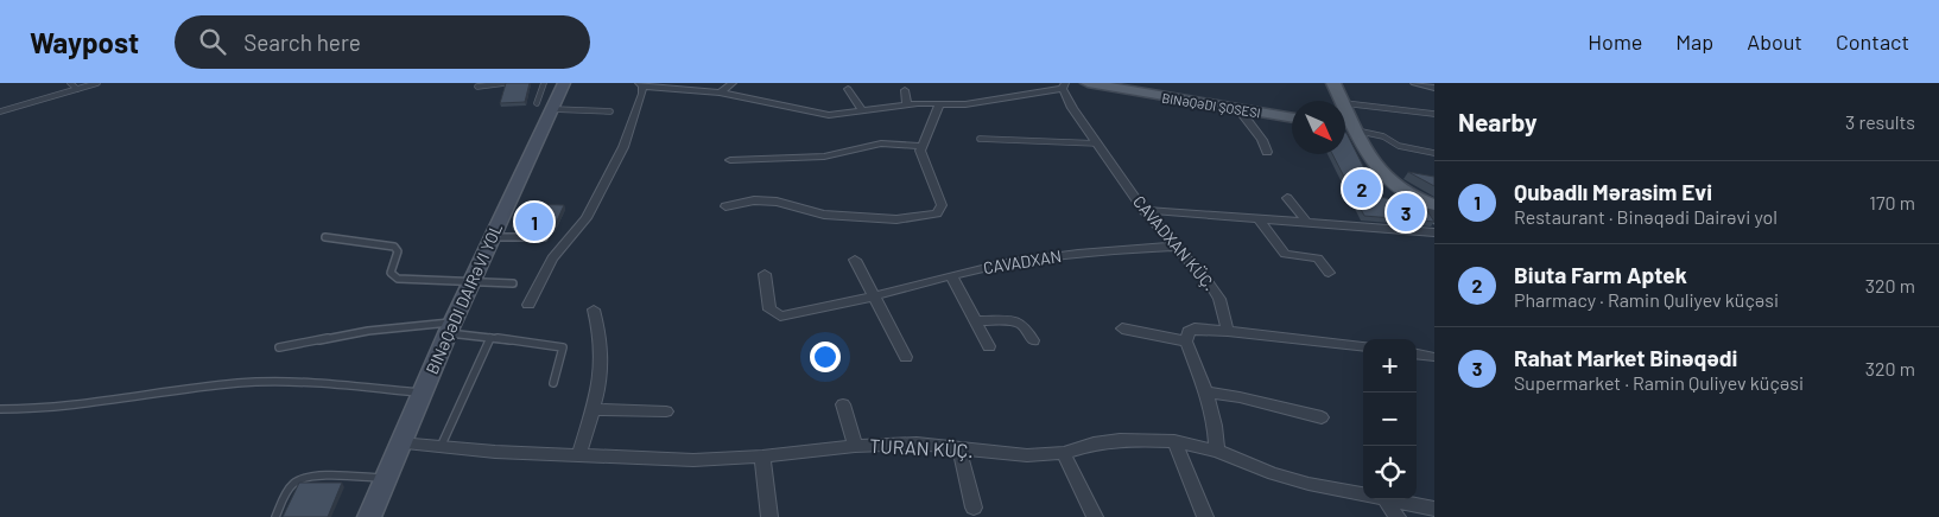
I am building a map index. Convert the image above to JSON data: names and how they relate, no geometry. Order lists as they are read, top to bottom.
{
  "streets": {
    "main road": ["BINƏQƏDI ŞOSESI", "BINƏQƏDI DAIRƏVI YOL"],
    "street": ["CAVADXAN KÜÇ.", "CAVADXAN", "TURAN KÜÇ."]
  },
  "crossings": [
    ["CAVADXAN KÜÇ.", "CAVADXAN"],
    ["BINƏQƏDI DAIRƏVI YOL", "TURAN KÜÇ."]
  ],
  "north": "bottom right",
  "page": {
    "header": "Waypost",
    "search": "Search here",
    "nav": [
      "Home",
      "Map",
      "About",
      "Contact"
    ],
    "heading": ["Nearby", "3 results"],
    "list": [
      {
        "mark": "1",
        "name": "Qubadlı Mərasim Evi",
        "note": "Restaurant · Binəqədi Dairəvi yol",
        "value": "170 m"
      },
      {
        "mark": "2",
        "name": "Biuta Farm Aptek",
        "note": "Pharmacy · Ramin Quliyev küçəsi",
        "value": "320 m"
      },
      {
        "mark": "3",
        "name": "Rahat Market Binəqədi",
        "note": "Supermarket · Ramin Quliyev küçəsi",
        "value": "320 m"
      }
    ],
    "pins": ["2", "3", "1"],
    "map_buttons": ["+", "−"]
  }
}
